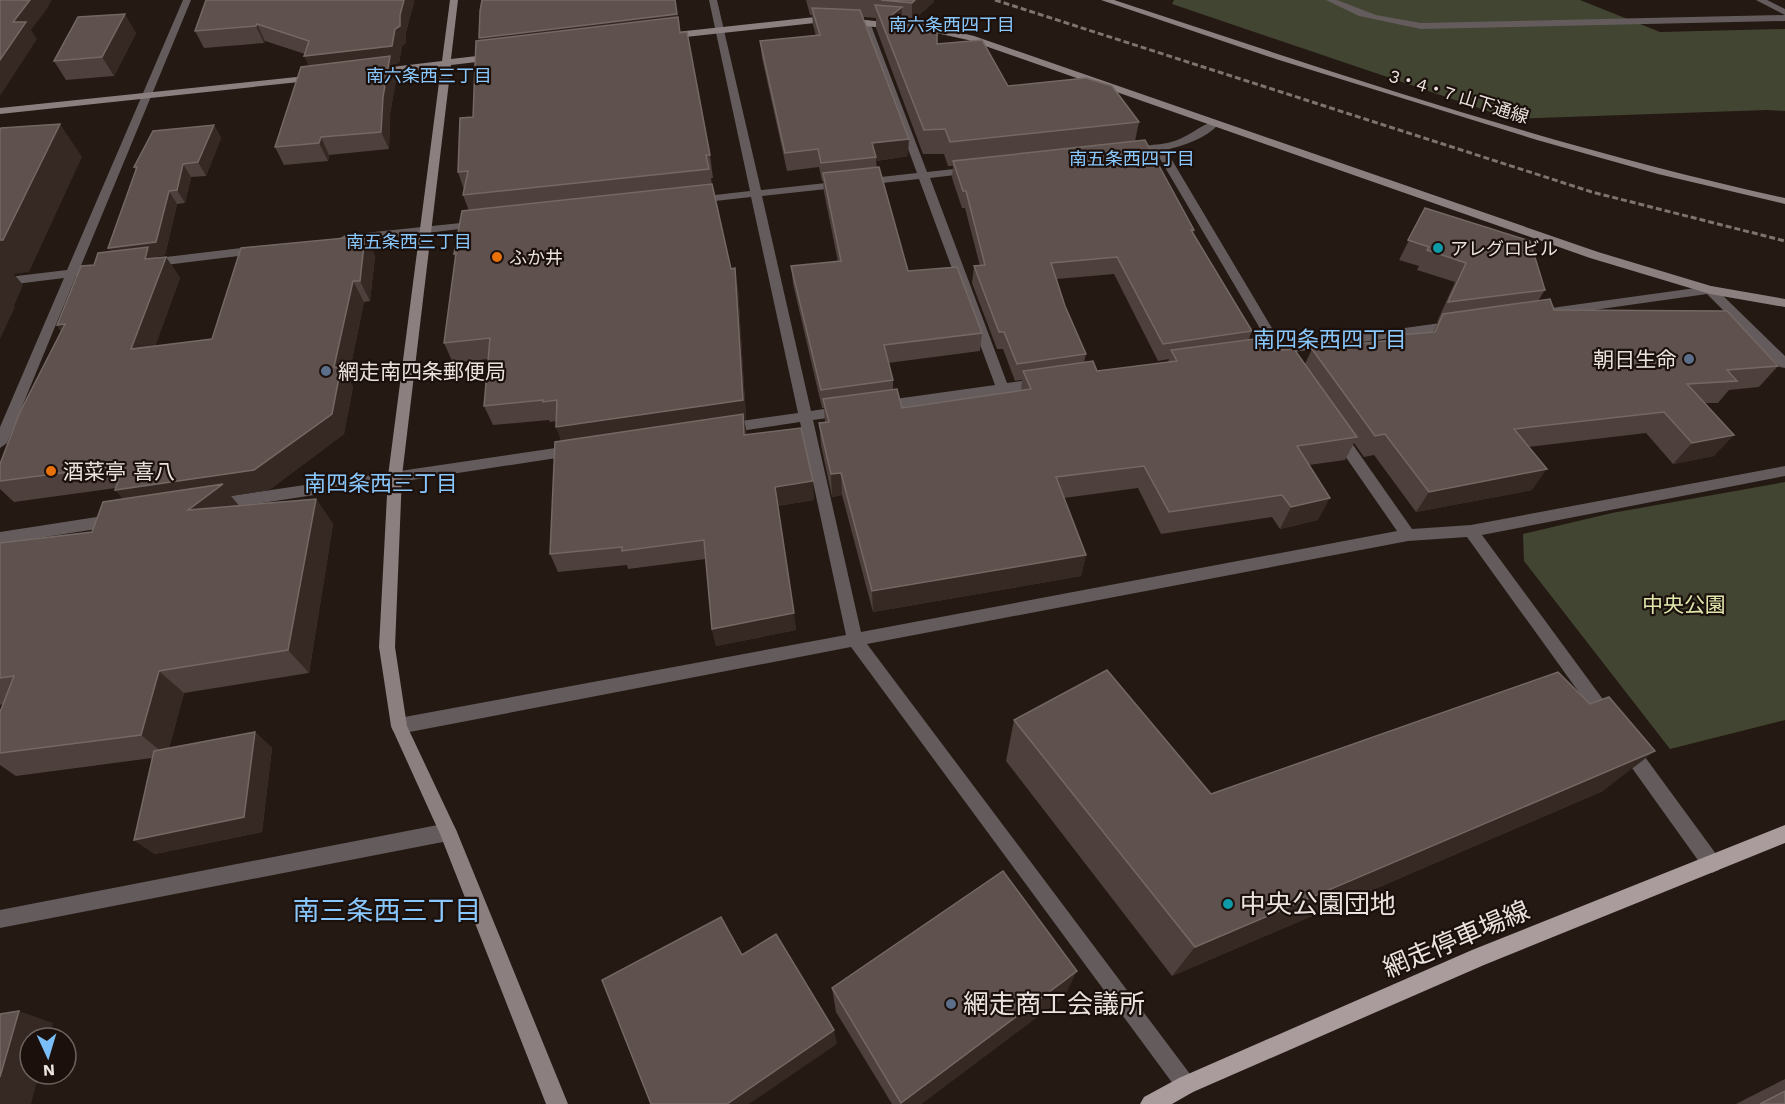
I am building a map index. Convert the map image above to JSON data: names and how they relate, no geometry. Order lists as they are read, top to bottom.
{
  "streets": {
    "main road": ["網走停車場線"],
    "street": ["3・4・7 山下通線"]
  },
  "districts": [
    "南六条西四丁目",
    "南六条西三丁目",
    "南五条西四丁目",
    "南五条西三丁目",
    "南四条西四丁目",
    "南四条西三丁目",
    "南三条西三丁目"
  ],
  "parks": ["中央公園"],
  "places": [
    "アレグロビル",
    "ふか井",
    "朝日生命",
    "網走南四条郵便局",
    "酒菜亭 喜八",
    "中央公園団地",
    "網走商工会議所"
  ],
  "north": "bottom"
}
